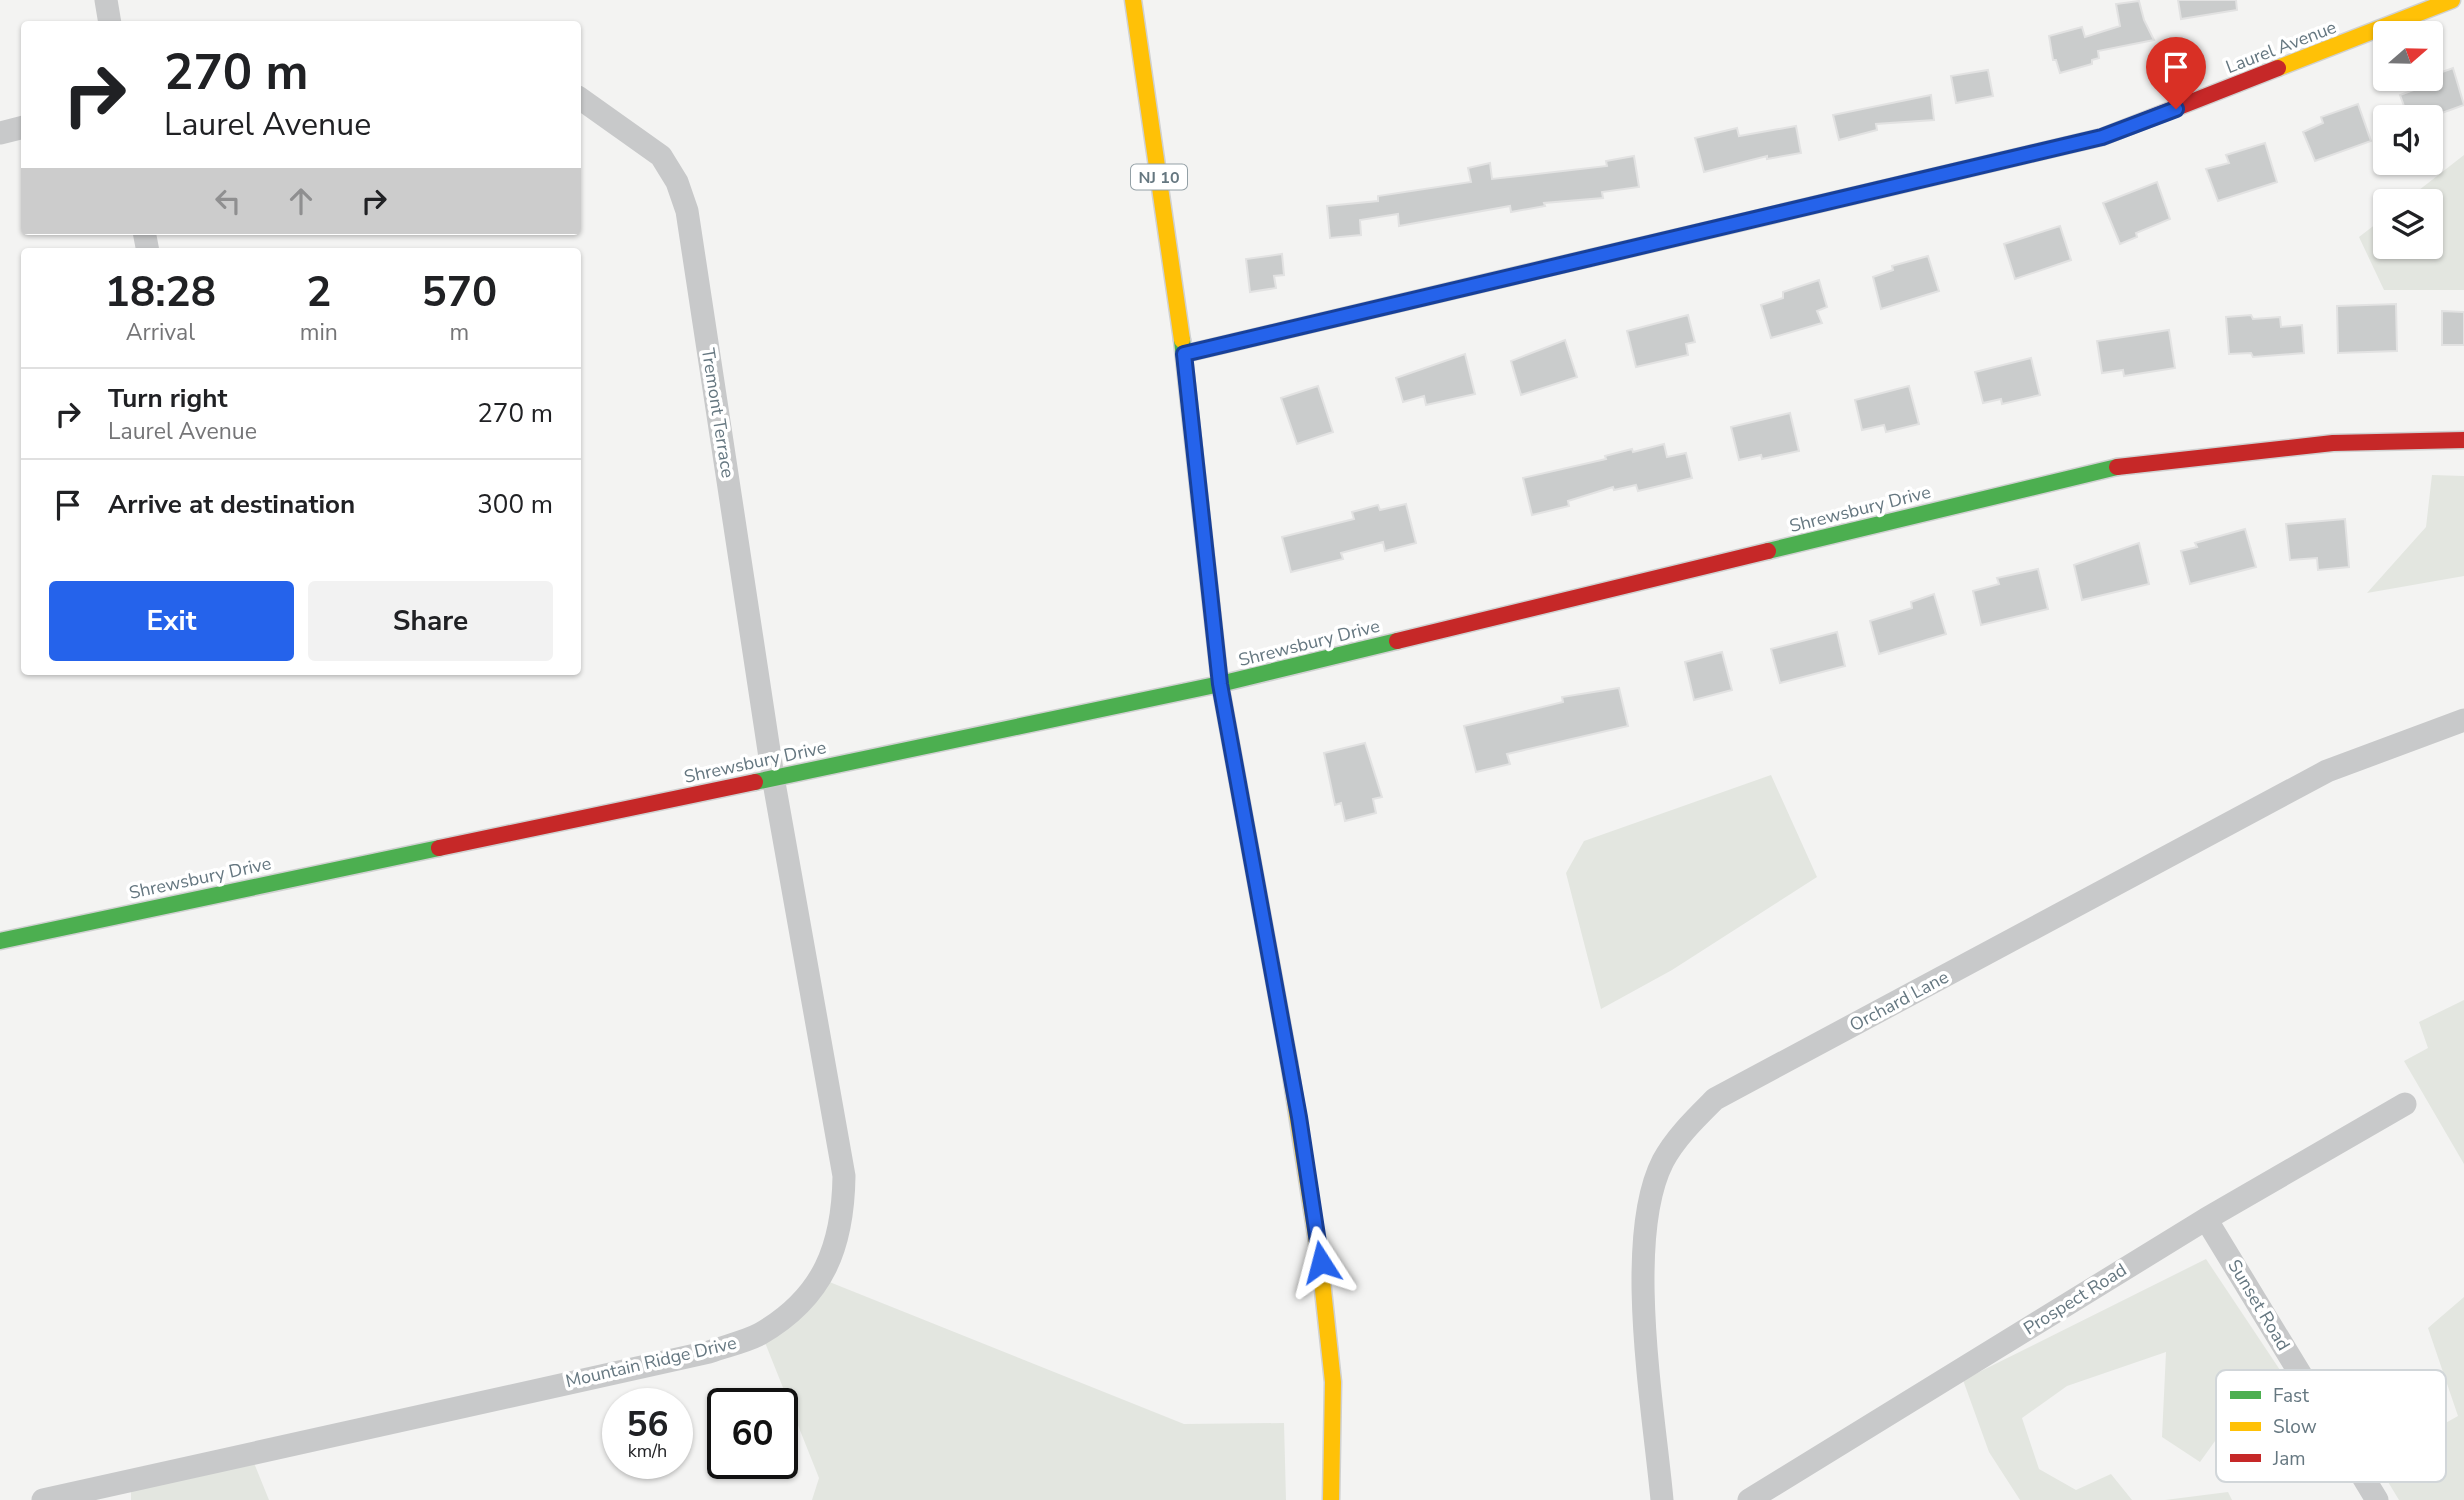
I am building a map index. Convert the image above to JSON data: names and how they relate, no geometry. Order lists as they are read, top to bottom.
{
  "streets": {
    "main road": ["Laurel Avenue", "NJ 10", "Shrewsbury Drive"],
    "street": [
      "Tremont Terrace",
      "Orchard Lane",
      "Prospect Road",
      "Sunset Road",
      "Mountain Ridge Drive"
    ]
  },
  "crossings": [
    ["Laurel Avenue", "NJ 10"],
    ["NJ 10", "Shrewsbury Drive"],
    ["Tremont Terrace", "Shrewsbury Drive"],
    ["Tremont Terrace", "Mountain Ridge Drive"],
    ["Shrewsbury Drive", "Mountain Ridge Drive"],
    ["Prospect Road", "Sunset Road"]
  ],
  "legend": ["Fast", "Slow", "Jam"],
  "north": "right",
  "page": {
    "turn": ["270 m", "Laurel Avenue"],
    "eta": [
      "18:28",
      "Arrival",
      "2",
      "min",
      "570",
      "m"
    ],
    "list": [
      {
        "name": "Turn right",
        "note": "Laurel Avenue",
        "value": "270 m"
      },
      {
        "name": "Arrive at destination",
        "value": "300 m"
      }
    ],
    "buttons": ["Exit", "Share"],
    "speed": "56 km/h",
    "limit": "60"
  }
}
